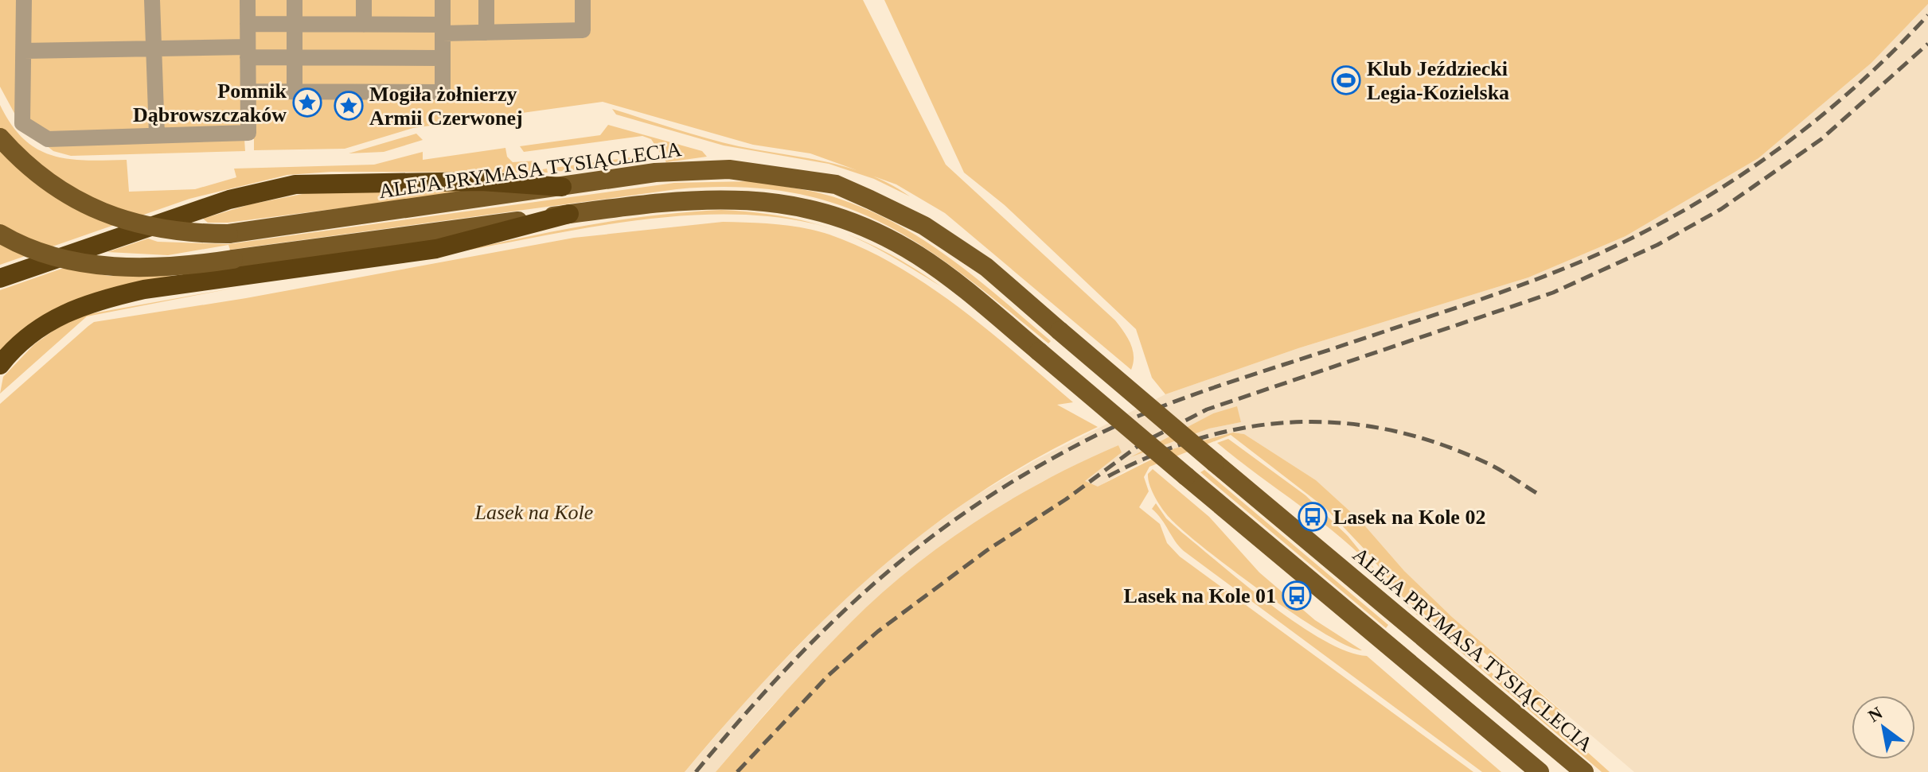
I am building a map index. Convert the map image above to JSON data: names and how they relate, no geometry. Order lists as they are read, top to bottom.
{
  "streets": {
    "main road": ["ALEJA PRYMASA TYSIĄCLECIA"]
  },
  "parks": ["Lasek na Kole"],
  "places": {
    "sports": ["Klub Jeździecki Legia-Kozielska"],
    "place": ["Pomnik Dąbrowszczaków", "Mogiła żołnierzy Armii Czerwonej"],
    "bus stop": ["Lasek na Kole 02", "Lasek na Kole 01"]
  },
  "north": "top left"
}
